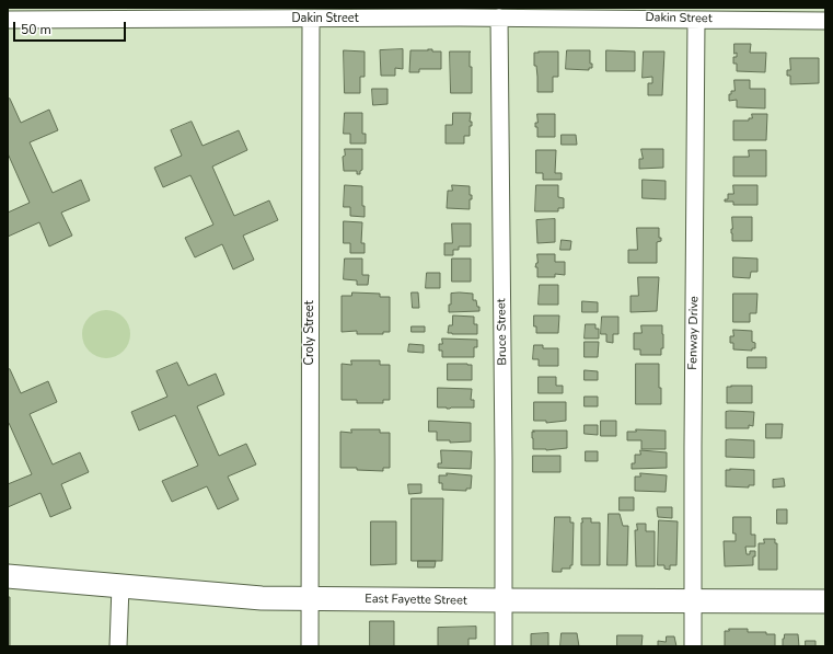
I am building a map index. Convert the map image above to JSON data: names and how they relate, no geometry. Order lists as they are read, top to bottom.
{
  "streets": {
    "street": [
      "Dakin Street",
      "Bruce Street",
      "Croly Street",
      "Fenway Drive",
      "East Fayette Street"
    ]
  },
  "crossings": [
    ["Dakin Street", "Bruce Street"],
    ["Dakin Street", "Croly Street"],
    ["Dakin Street", "Fenway Drive"],
    ["Bruce Street", "East Fayette Street"],
    ["Croly Street", "East Fayette Street"],
    ["Fenway Drive", "East Fayette Street"]
  ],
  "scale_bar": "50 m"
}
